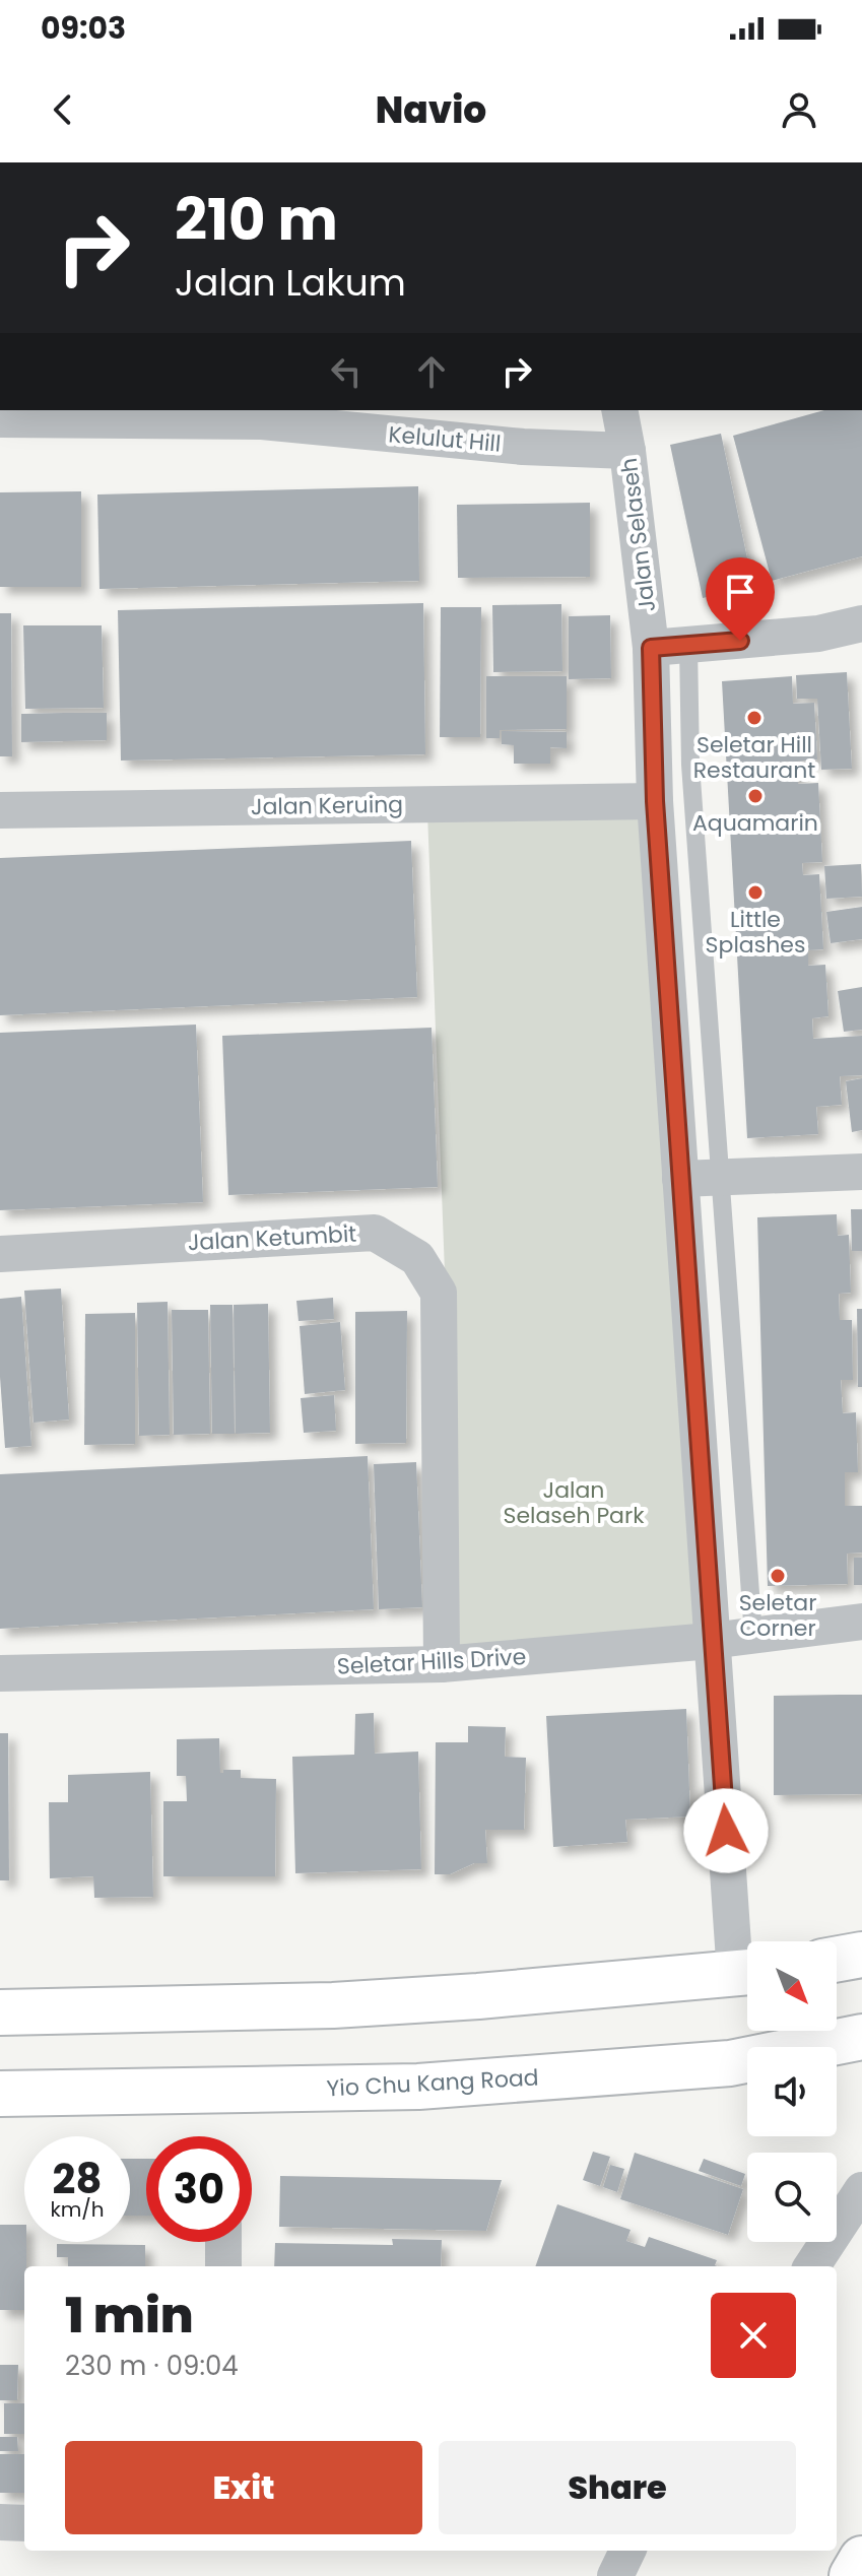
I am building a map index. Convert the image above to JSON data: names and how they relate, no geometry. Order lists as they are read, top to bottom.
{
  "streets": {
    "main road": ["Yio Chu Kang Road"],
    "street": [
      "Kelulut Hill",
      "Jalan Selaseh",
      "Jalan Keruing",
      "Jalan Ketumbit",
      "Seletar Hills Drive"
    ]
  },
  "crossings": [
    ["Kelulut Hill", "Jalan Selaseh"],
    ["Jalan Selaseh", "Jalan Keruing"],
    ["Jalan Selaseh", "Seletar Hills Drive"],
    ["Jalan Ketumbit", "Seletar Hills Drive"]
  ],
  "parks": ["Jalan Selaseh Park"],
  "places": [
    "Seletar Hill Restaurant",
    "Aquamarin",
    "Little Splashes",
    "Seletar Corner"
  ],
  "north": "bottom right",
  "page": {
    "status": "09:03",
    "header": "Navio",
    "turn": ["210 m", "Jalan Lakum"],
    "speed": "28 km/h",
    "limit": "30",
    "heading": ["1 min", "230 m · 09:04"],
    "buttons": ["Exit", "Share"]
  }
}
